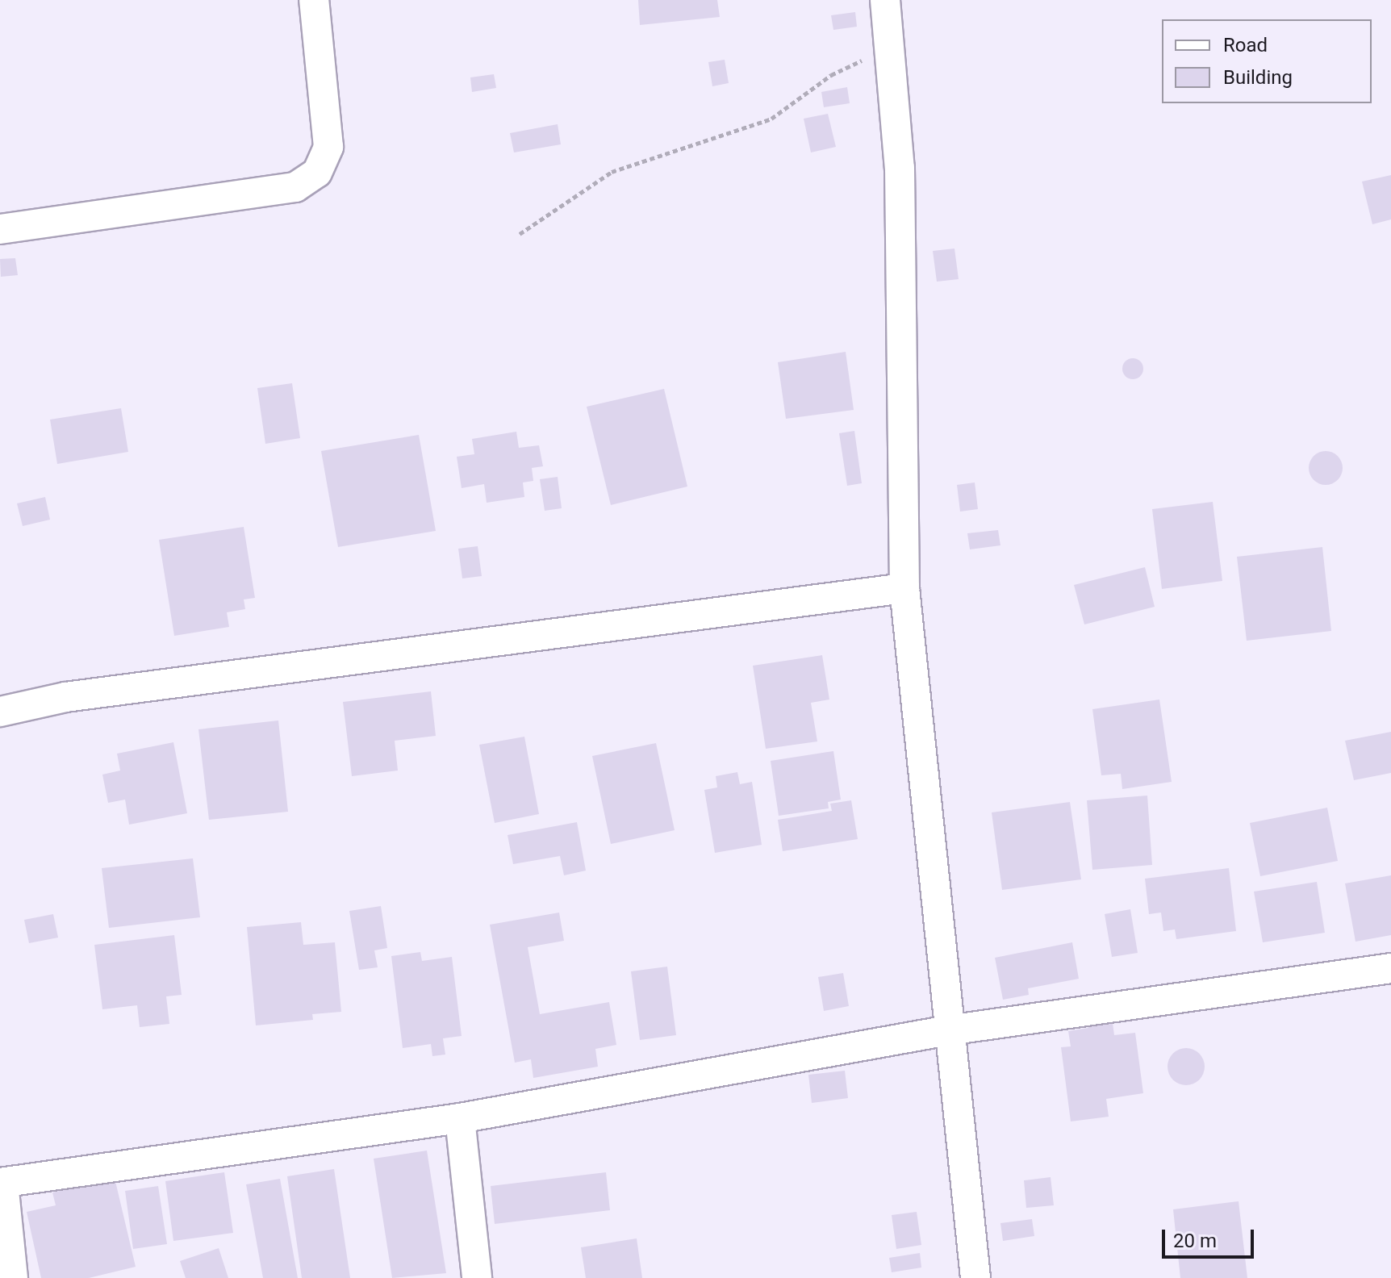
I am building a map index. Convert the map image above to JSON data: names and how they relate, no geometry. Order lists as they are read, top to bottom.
{
  "legend": ["Road", "Building"],
  "scale_bar": "20 m"
}
